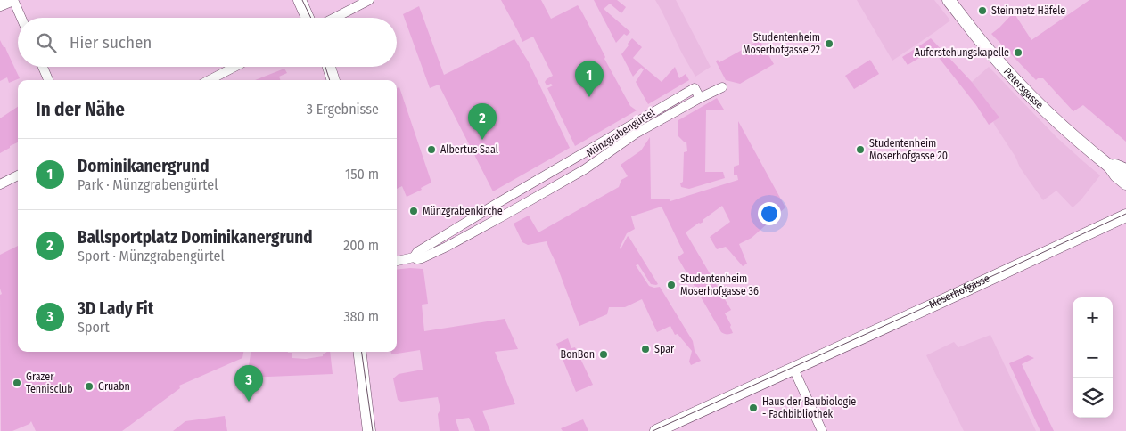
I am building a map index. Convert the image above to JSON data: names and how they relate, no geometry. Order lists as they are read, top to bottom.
{
  "streets": {
    "street": ["Petersgasse", "Münzgrabengürtel", "Moserhofgasse"]
  },
  "places": [
    "Steinmetz Häfele",
    "Studentenheim Moserhofgasse 22",
    "Auferstehungskapelle",
    "Albertus Saal",
    "Studentenheim Moserhofgasse 20",
    "Münzgrabenkirche",
    "Studentenheim Moserhofgasse 36",
    "Spar",
    "BonBon",
    "Grazer Tennisclub",
    "Gruabn",
    "Haus der Baubiologie - Fachbibliothek"
  ],
  "page": {
    "search": "Hier suchen",
    "pins": ["1", "2", "3"],
    "heading": ["In der Nähe", "3 Ergebnisse"],
    "list": [
      {
        "mark": "1",
        "name": "Dominikanergrund",
        "note": "Park · Münzgrabengürtel",
        "value": "150 m"
      },
      {
        "mark": "2",
        "name": "Ballsportplatz Dominikanergrund",
        "note": "Sport · Münzgrabengürtel",
        "value": "200 m"
      },
      {
        "mark": "3",
        "name": "3D Lady Fit",
        "note": "Sport",
        "value": "380 m"
      }
    ],
    "map_buttons": ["+", "−"]
  }
}
